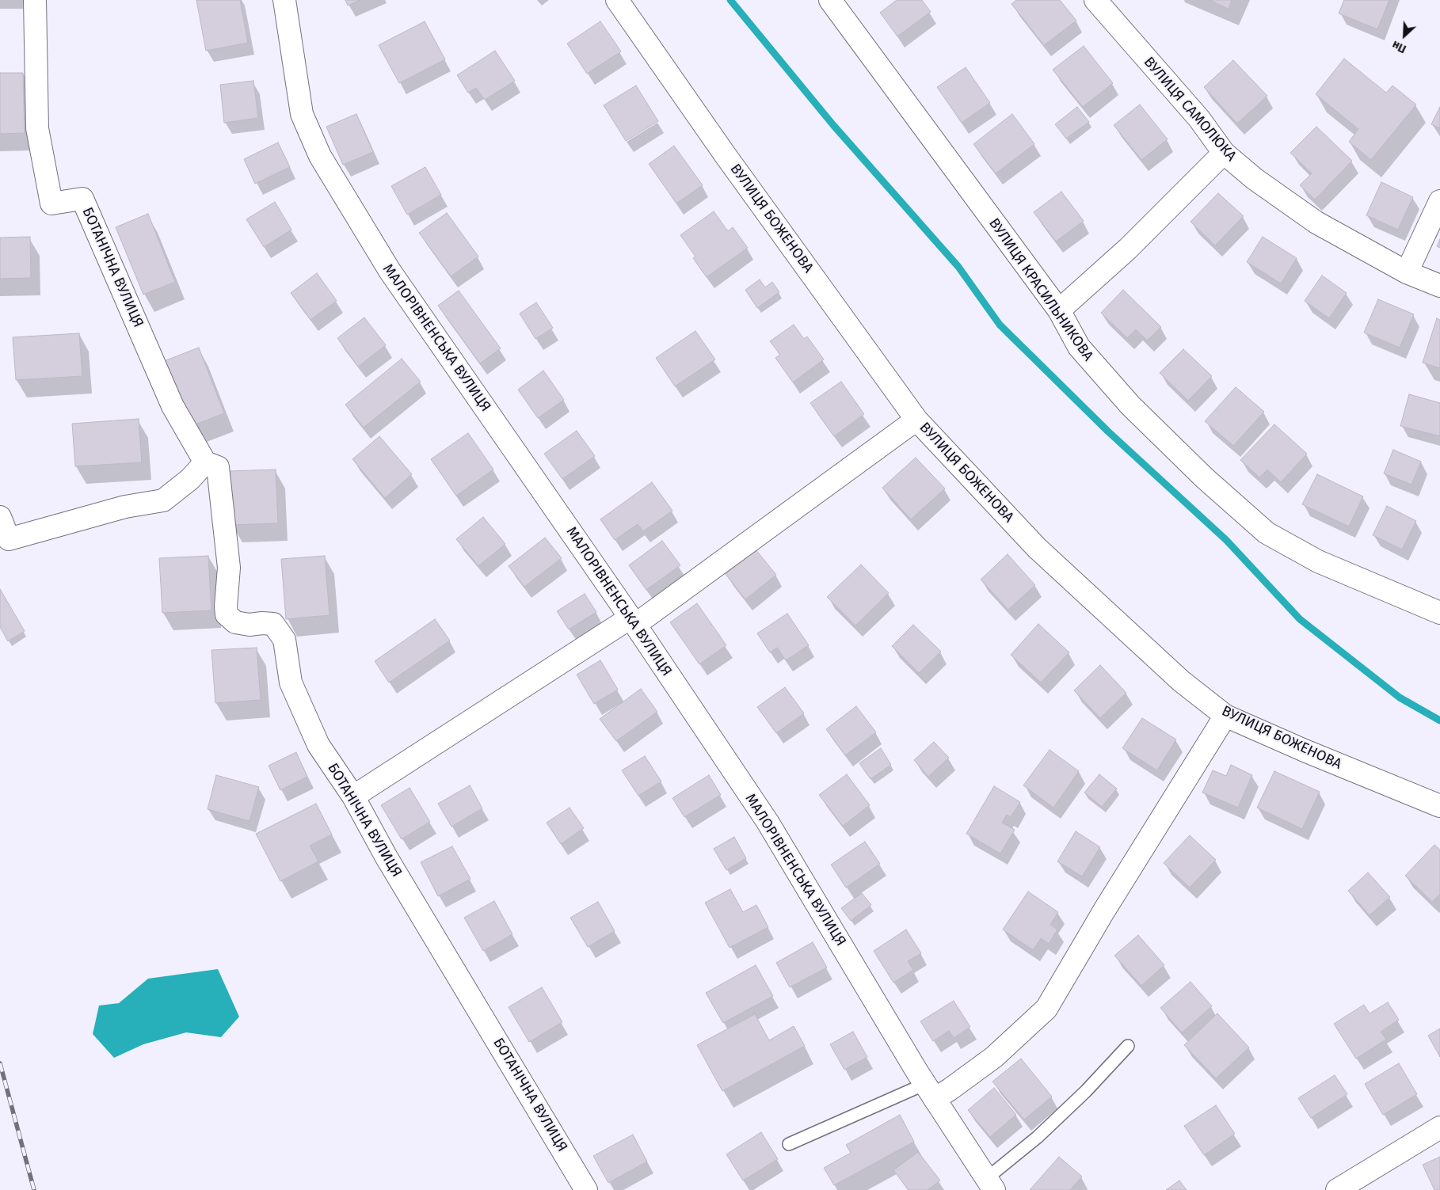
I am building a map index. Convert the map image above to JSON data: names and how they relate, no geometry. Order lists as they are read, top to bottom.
{
  "streets": {
    "street": [
      "ВУЛИЦЯ САМОЛЮКА",
      "ВУЛИЦЯ БОЖЕНОВА",
      "БОТАНІЧНА ВУЛИЦЯ",
      "ВУЛИЦЯ КРАСИЛЬНИКОВА",
      "МАЛОРІВНЕНСЬКА ВУЛИЦЯ"
    ]
  },
  "north": "bottom left"
}
